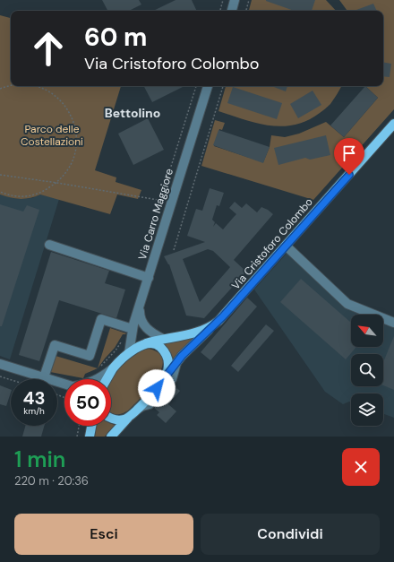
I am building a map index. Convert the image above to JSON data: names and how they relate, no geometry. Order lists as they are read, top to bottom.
{
  "streets": {
    "main road": ["Via Cristoforo Colombo"],
    "street": ["Via Carro Maggiore"]
  },
  "crossings": [
    ["Via Carro Maggiore", "Via Cristoforo Colombo"]
  ],
  "districts": ["Bettolino"],
  "parks": ["Parco delle Costellazioni"],
  "north": "top left",
  "page": {
    "turn": ["60 m", "Via Cristoforo Colombo"],
    "speed": "43 km/h",
    "limit": "50",
    "heading": ["1 min", "220 m · 20:36"],
    "buttons": ["Esci", "Condividi"]
  }
}
